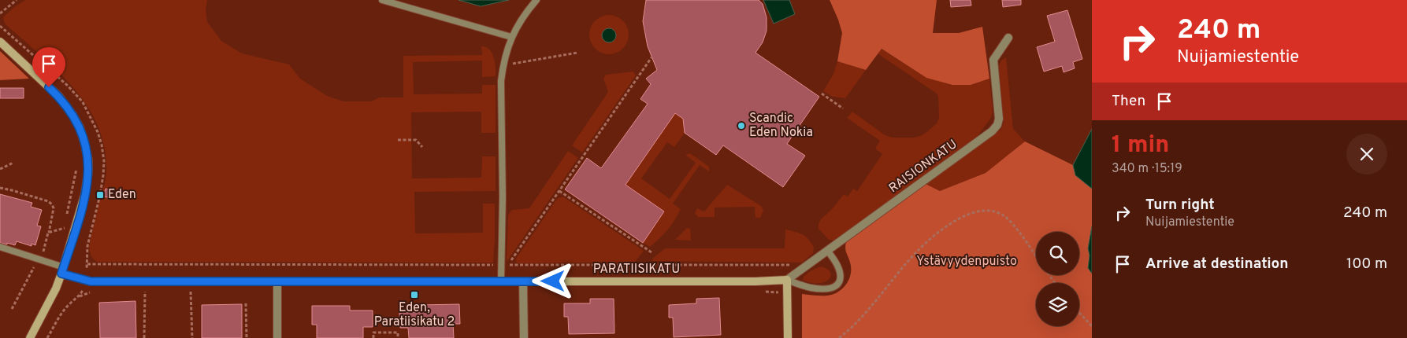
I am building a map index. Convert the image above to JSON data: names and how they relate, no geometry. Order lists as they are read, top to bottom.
{
  "streets": {
    "street": ["RAISIONKATU", "PARATIISIKATU"]
  },
  "crossings": [
    ["RAISIONKATU", "PARATIISIKATU"]
  ],
  "parks": ["Ystävyydenpuisto"],
  "places": {
    "other": ["Scandic Eden Nokia"],
    "transit": ["Eden", "Eden, Paratiisikatu 2"]
  },
  "page": {
    "turn": ["240 m", "Nuijamiestentie"],
    "then": "Then",
    "heading": ["1 min", "340 m · 15:19"],
    "list": [
      {
        "name": "Turn right",
        "note": "Nuijamiestentie",
        "value": "240 m"
      },
      {
        "name": "Arrive at destination",
        "value": "100 m"
      }
    ]
  }
}
